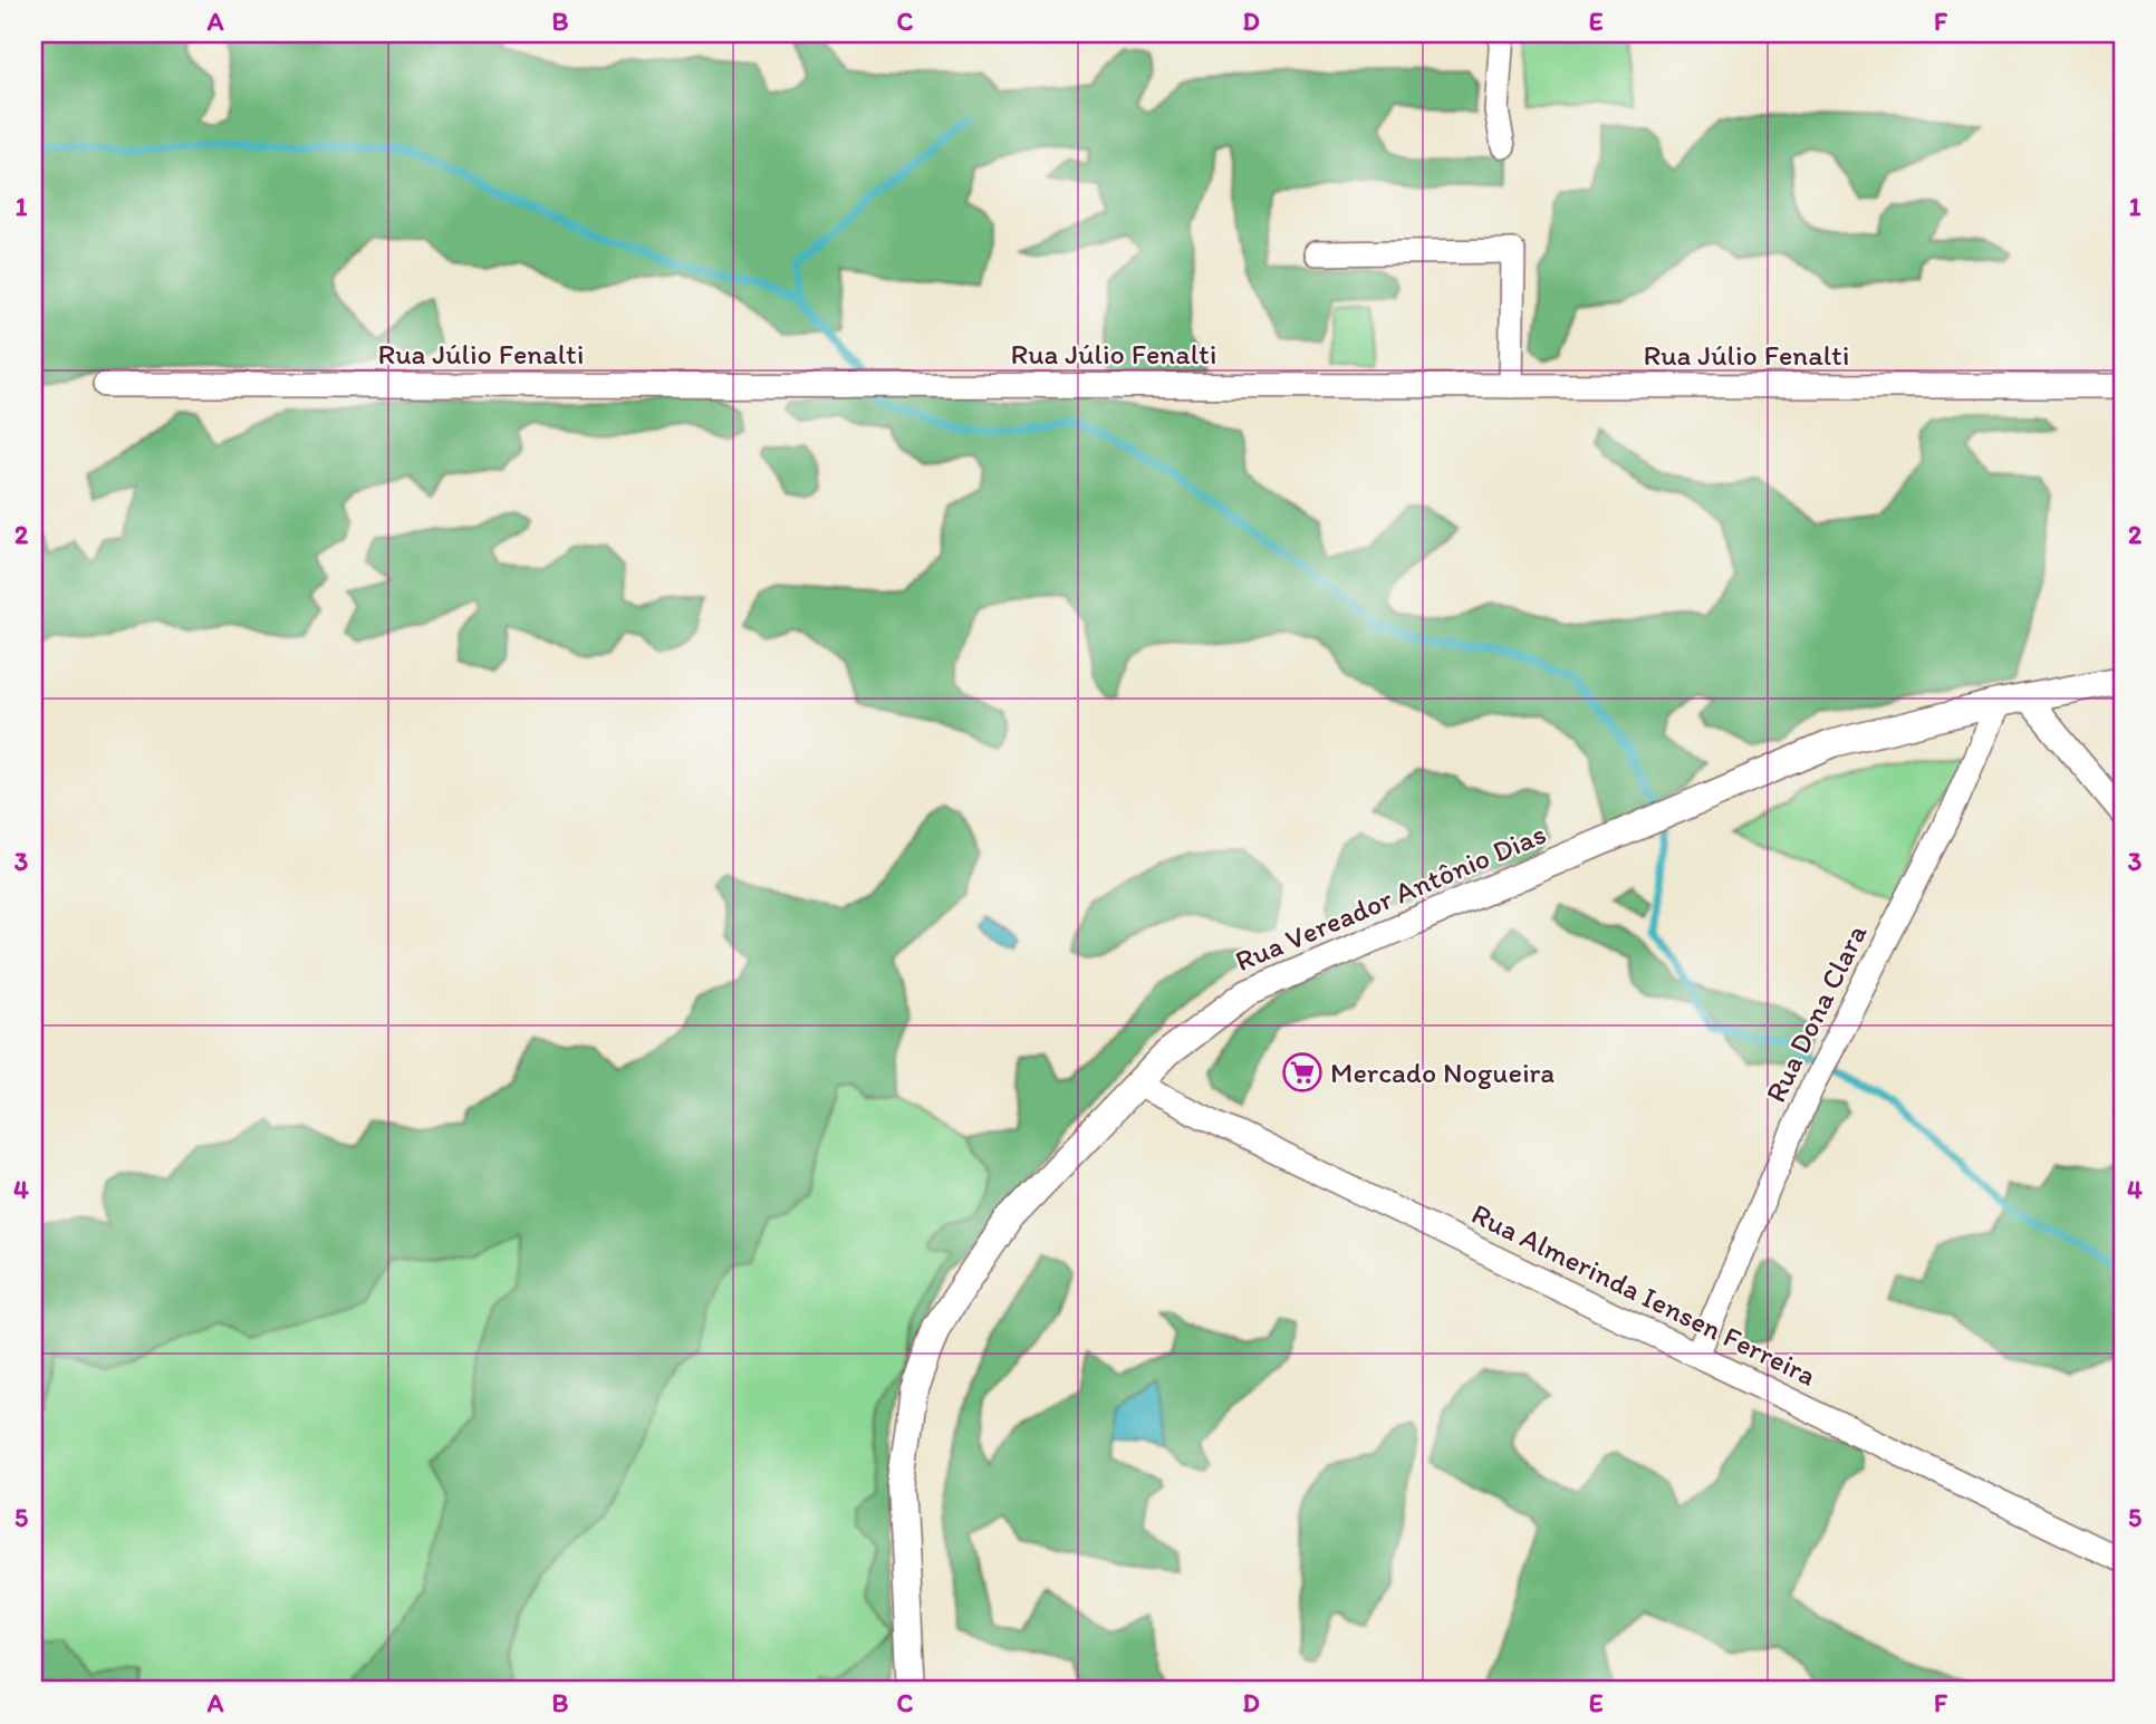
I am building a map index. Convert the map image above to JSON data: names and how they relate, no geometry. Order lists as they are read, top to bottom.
{
  "streets": {
    "street": [
      "Rua Júlio Fenalti",
      "Rua Vereador Antônio Dias",
      "Rua Dona Clara",
      "Rua Almerinda Iensen Ferreira"
    ]
  },
  "crossings": [
    ["Rua Vereador Antônio Dias", "Rua Dona Clara"],
    ["Rua Vereador Antônio Dias", "Rua Almerinda Iensen Ferreira"],
    ["Rua Dona Clara", "Rua Almerinda Iensen Ferreira"]
  ],
  "places": {
    "supermarket": ["Mercado Nogueira"]
  },
  "grid": {
    "columns": [
      "A",
      "B",
      "C",
      "D",
      "E",
      "F"
    ],
    "rows": [
      "1",
      "2",
      "3",
      "4",
      "5"
    ]
  }
}
